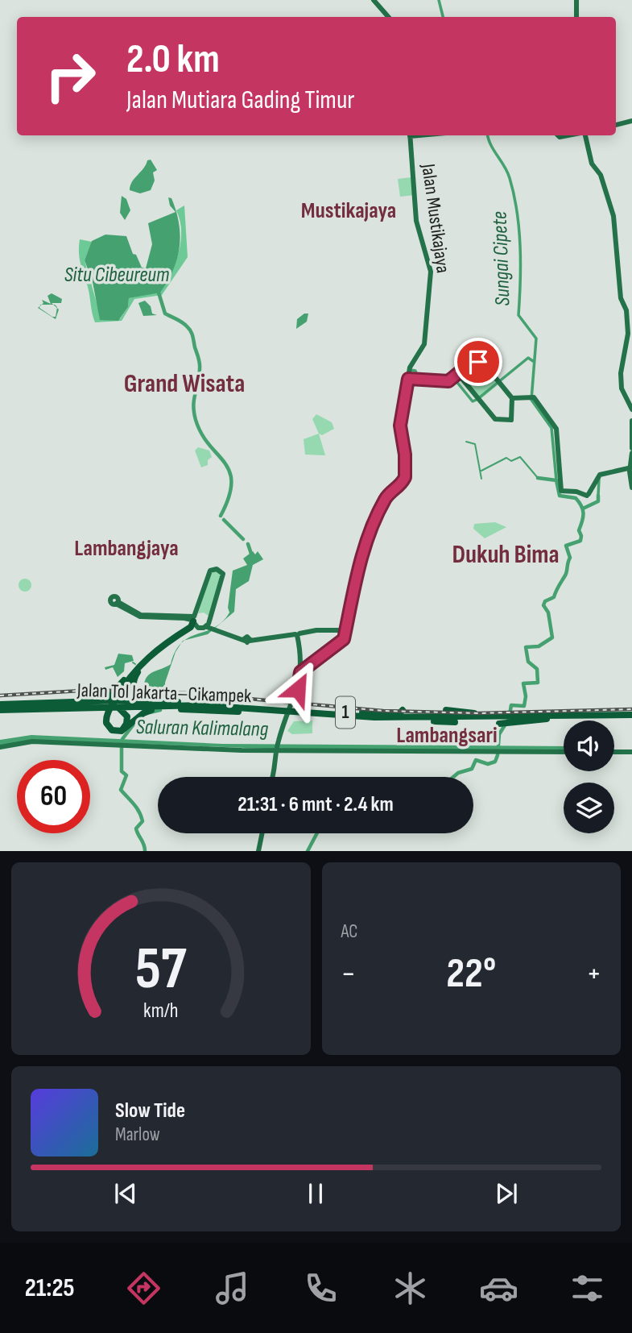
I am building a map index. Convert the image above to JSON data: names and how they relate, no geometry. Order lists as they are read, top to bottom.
{
  "streets": {
    "highway": ["Jalan Tol Jakarta–Cikampek", "1"],
    "main road": ["Jalan Mustikajaya"]
  },
  "crossings": [
    ["Jalan Tol Jakarta–Cikampek", "1"]
  ],
  "districts": [
    "Mustikajaya",
    "Grand Wisata",
    "Lambangjaya",
    "Dukuh Bima",
    "Lambangsari"
  ],
  "water": ["Sungai Cipete", "Situ Cibeureum", "Saluran Kalimalang"],
  "page": {
    "turn": ["2.0 km", "Jalan Mutiara Gading Timur"],
    "limit": "60",
    "trip": "21:31 · 6 mnt · 2.4 km",
    "tile": "AC",
    "heat": ["−", "22°", "+"],
    "song": ["Slow Tide", "Marlow"],
    "tabs": "21:25",
    "gauge": ["57", "km/h"]
  }
}
